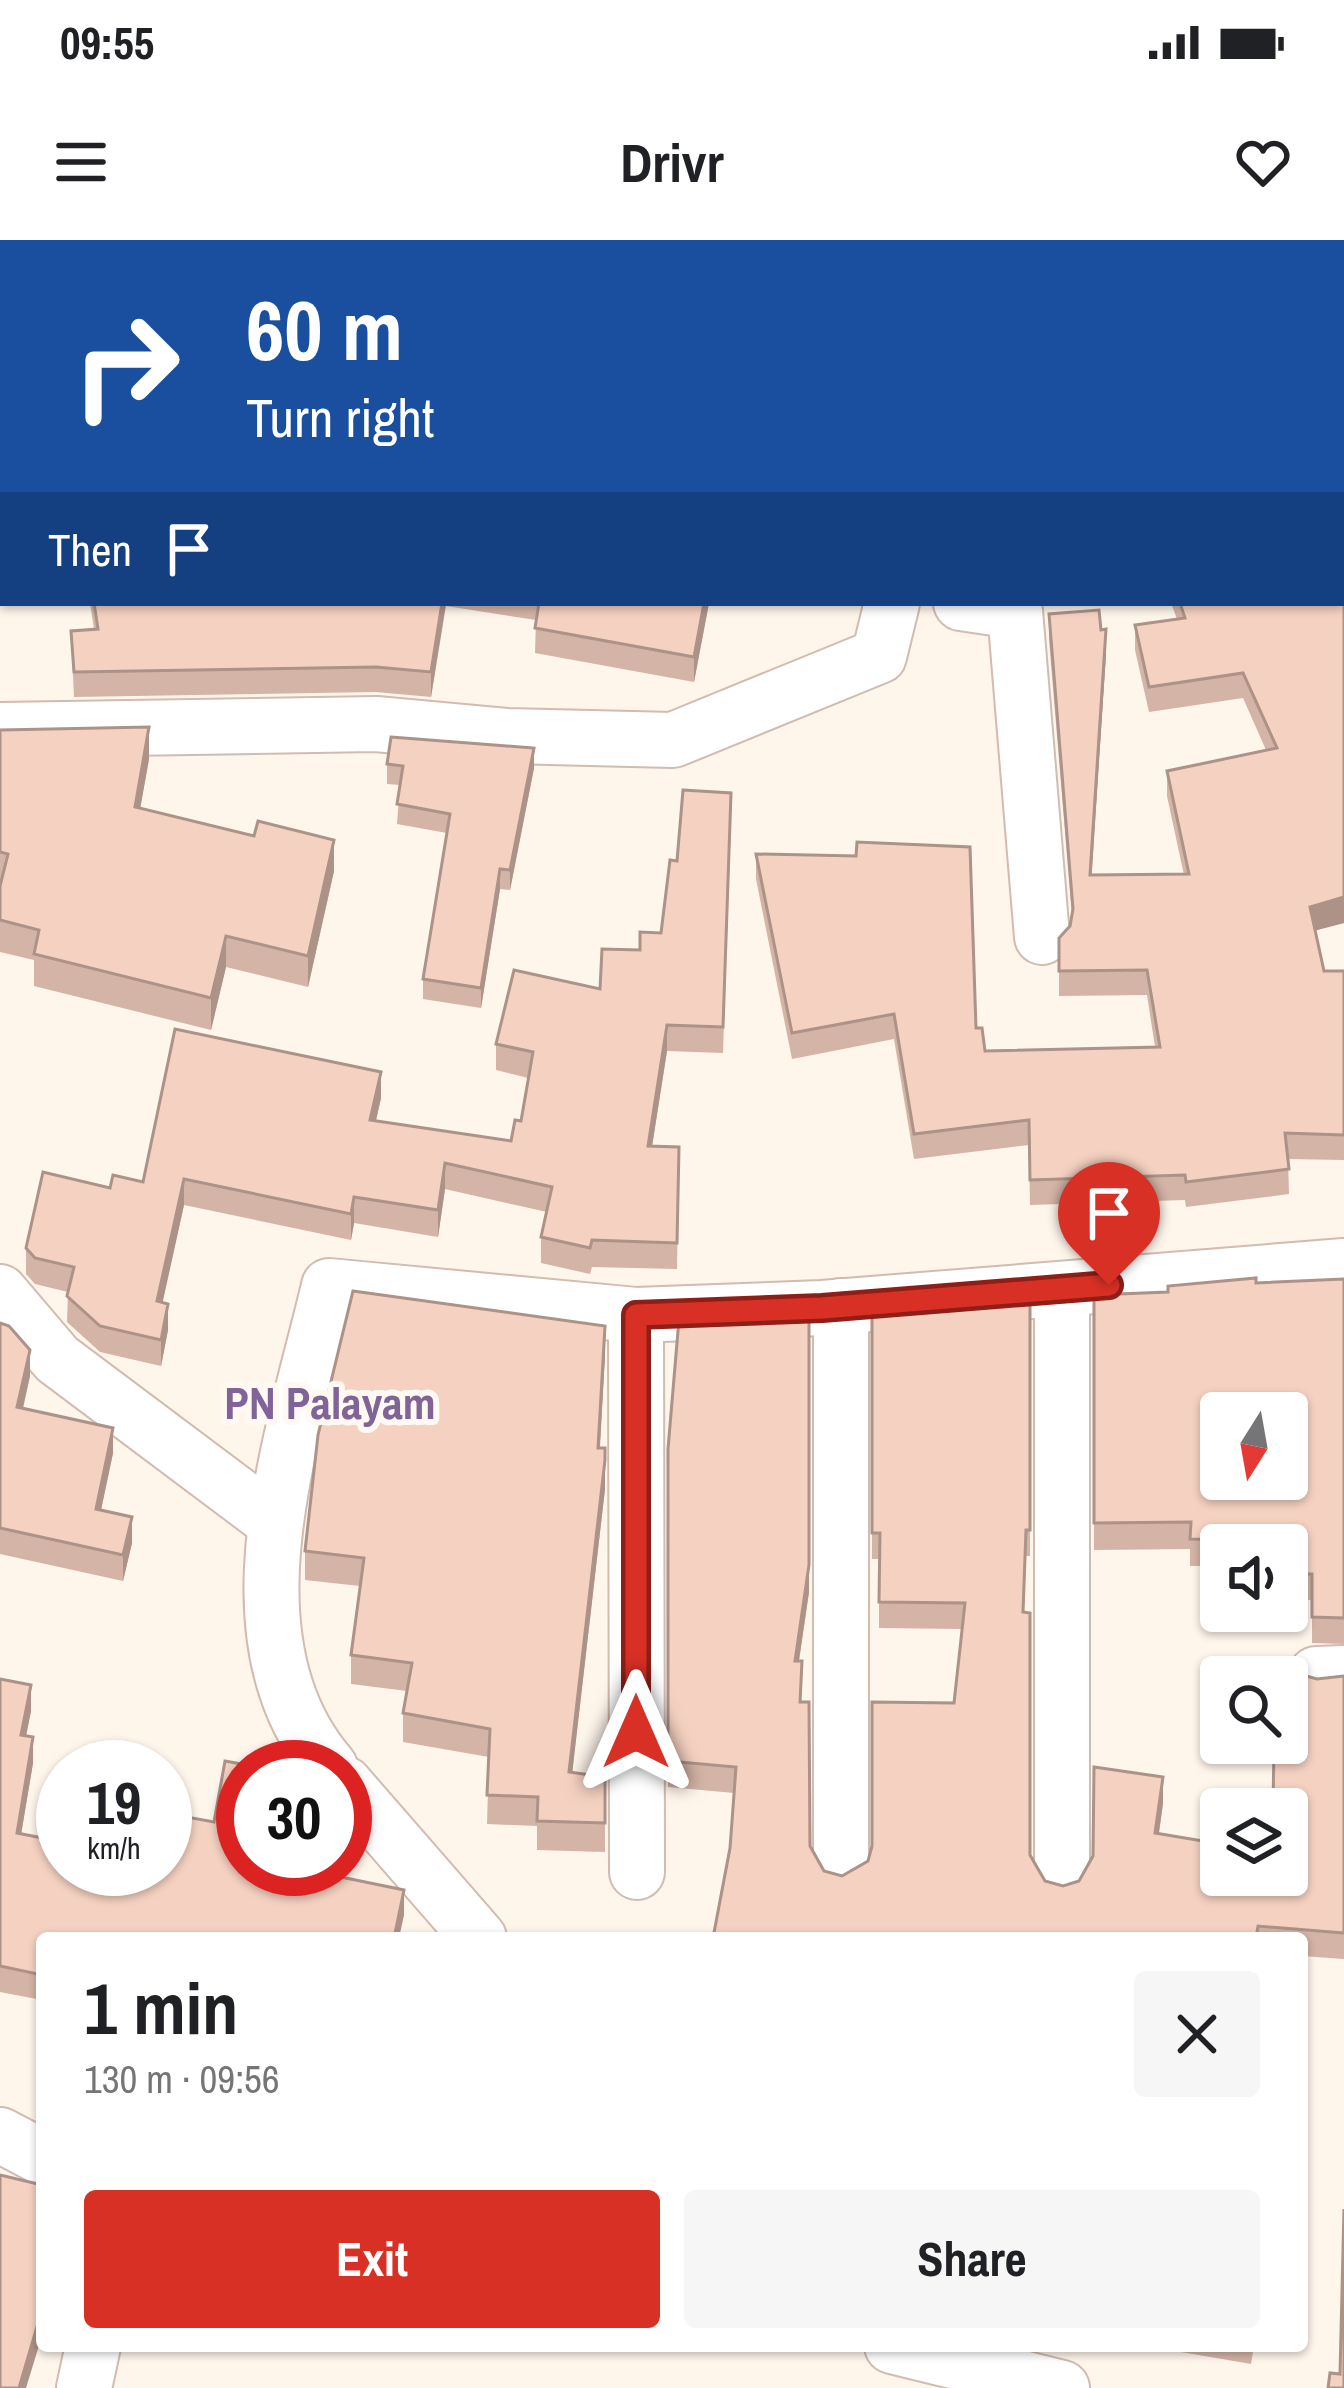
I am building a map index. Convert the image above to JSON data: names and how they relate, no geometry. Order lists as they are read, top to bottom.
{
  "districts": ["PN Palayam"],
  "north": "bottom",
  "page": {
    "status": "09:55",
    "header": "Drivr",
    "turn": ["60 m", "Turn right"],
    "then": "Then",
    "speed": "19 km/h",
    "limit": "30",
    "heading": ["1 min", "130 m · 09:56"],
    "buttons": ["Exit", "Share"]
  }
}
